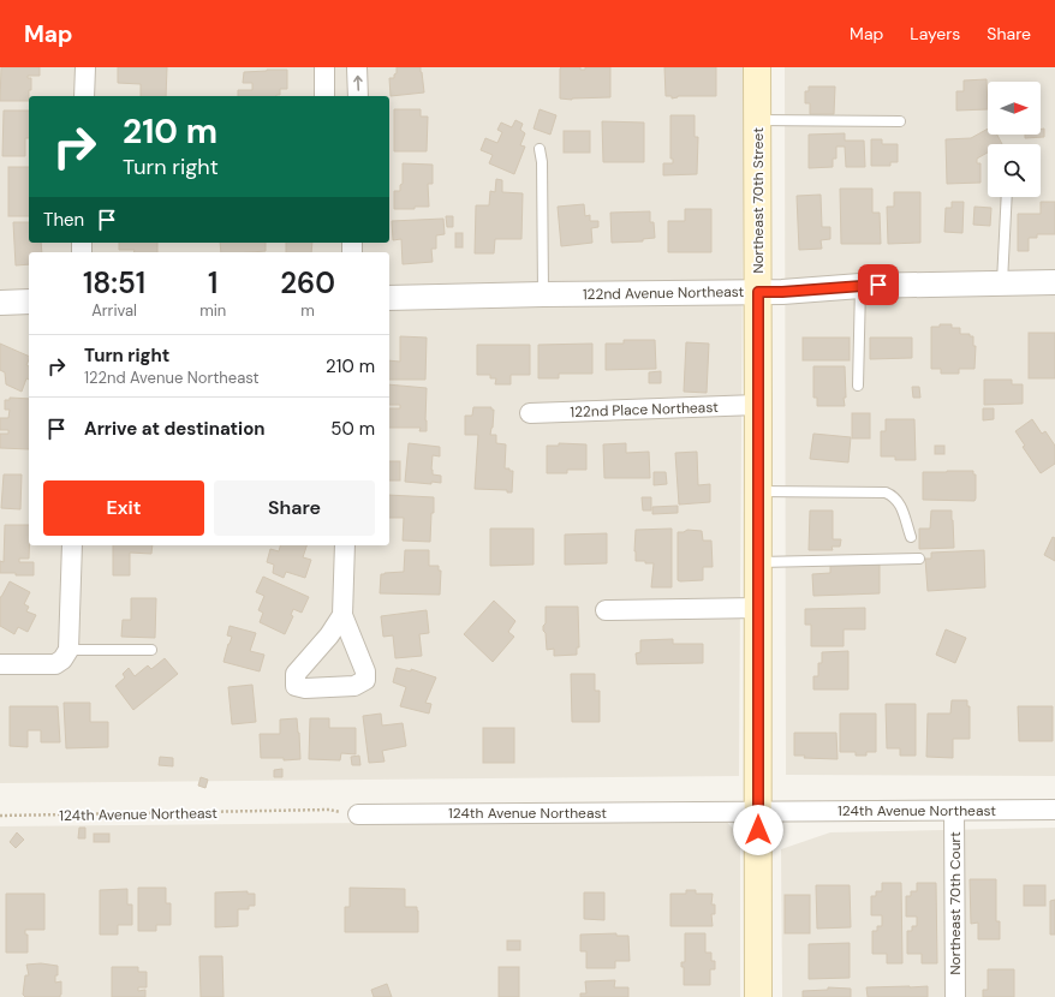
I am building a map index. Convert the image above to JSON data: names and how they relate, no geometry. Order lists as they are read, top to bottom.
{
  "streets": {
    "main road": ["Northeast 70th Street"],
    "street": [
      "122nd Avenue Northeast",
      "122nd Place Northeast",
      "124th Avenue Northeast",
      "Northeast 70th Court"
    ]
  },
  "crossings": [
    ["Northeast 70th Street", "122nd Avenue Northeast"],
    ["Northeast 70th Street", "122nd Place Northeast"],
    ["Northeast 70th Street", "124th Avenue Northeast"],
    ["124th Avenue Northeast", "Northeast 70th Court"]
  ],
  "north": "right",
  "page": {
    "header": "Map",
    "nav": ["Map", "Layers", "Share"],
    "turn": ["210 m", "Turn right"],
    "then": "Then",
    "eta": [
      "18:51",
      "Arrival",
      "1",
      "min",
      "260",
      "m"
    ],
    "list": [
      {
        "name": "Turn right",
        "note": "122nd Avenue Northeast",
        "value": "210 m"
      },
      {
        "name": "Arrive at destination",
        "value": "50 m"
      }
    ],
    "buttons": ["Exit", "Share"]
  }
}
